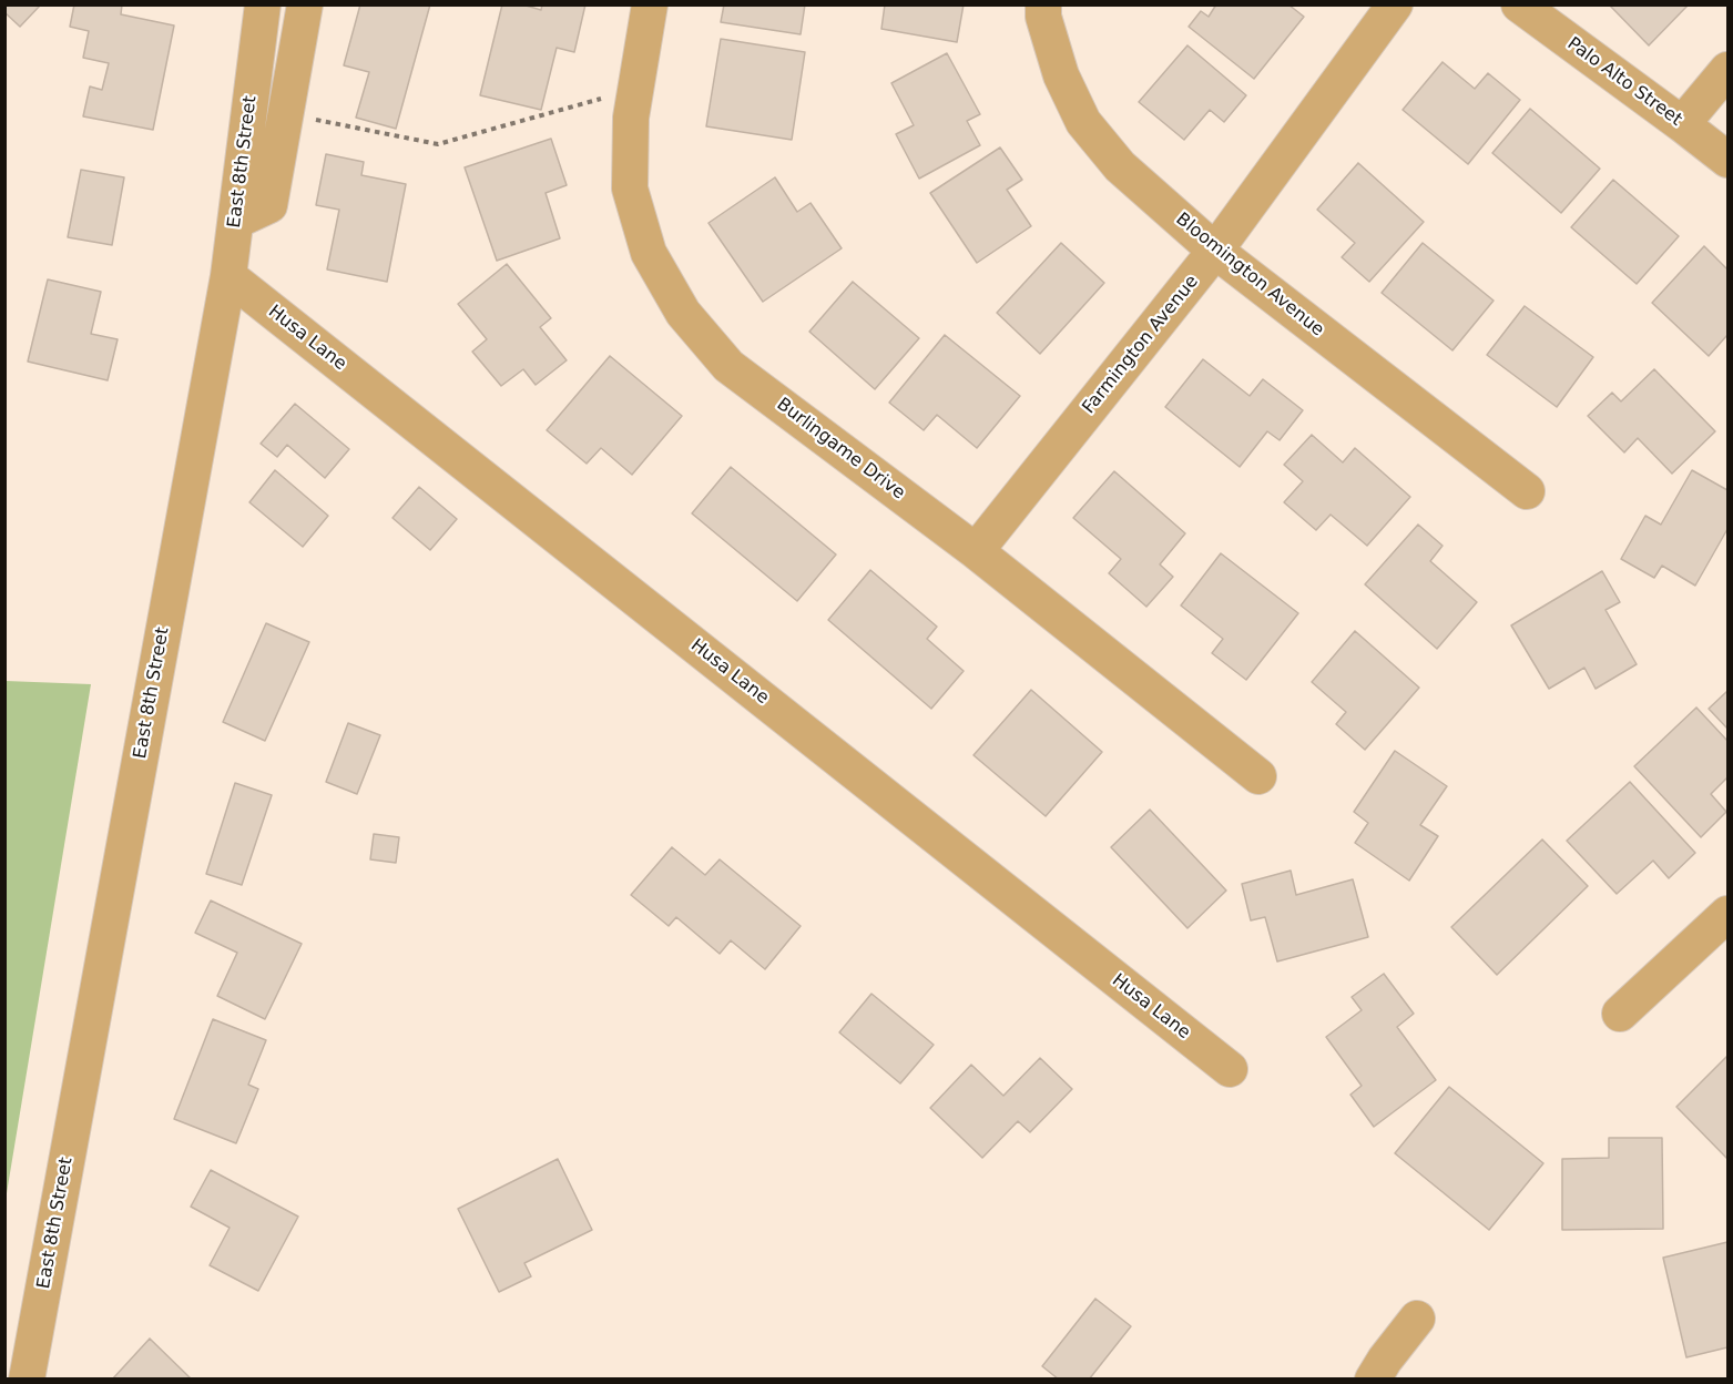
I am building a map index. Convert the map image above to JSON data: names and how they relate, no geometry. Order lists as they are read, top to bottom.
{
  "streets": {
    "street": [
      "Palo Alto Street",
      "East 8th Street",
      "Bloomington Avenue",
      "Husa Lane",
      "Farmington Avenue",
      "Burlingame Drive"
    ]
  },
  "crossings": [
    ["East 8th Street", "Husa Lane"],
    ["Bloomington Avenue", "Farmington Avenue"],
    ["Farmington Avenue", "Burlingame Drive"]
  ]
}
